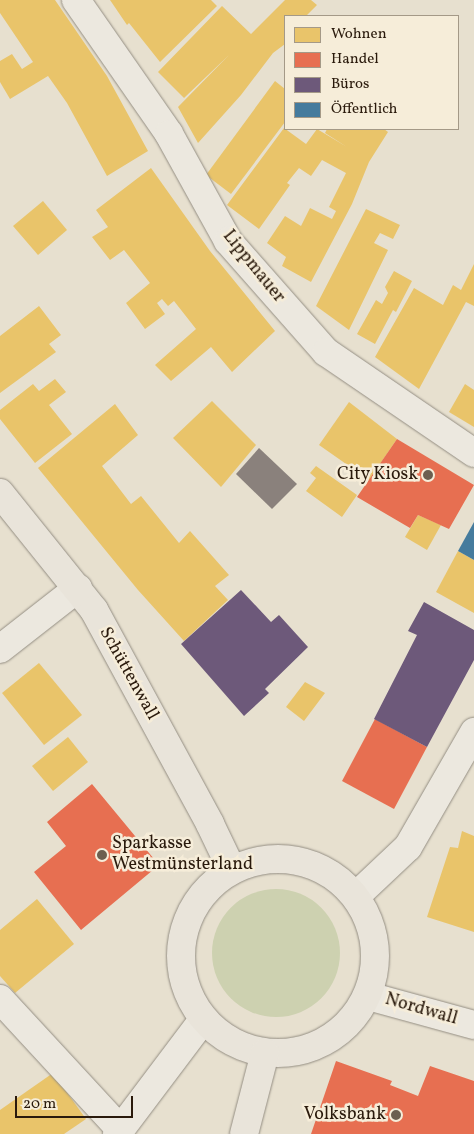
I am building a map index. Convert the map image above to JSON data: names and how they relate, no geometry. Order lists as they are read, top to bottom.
{
  "streets": {
    "main road": ["Schüttenwall"],
    "street": ["Lippmauer", "Nordwall"]
  },
  "places": ["City Kiosk", "Sparkasse Westmünsterland", "Volksbank"],
  "legend": [
    "Wohnen",
    "Handel",
    "Büros",
    "Öffentlich"
  ],
  "scale_bar": "20 m"
}
